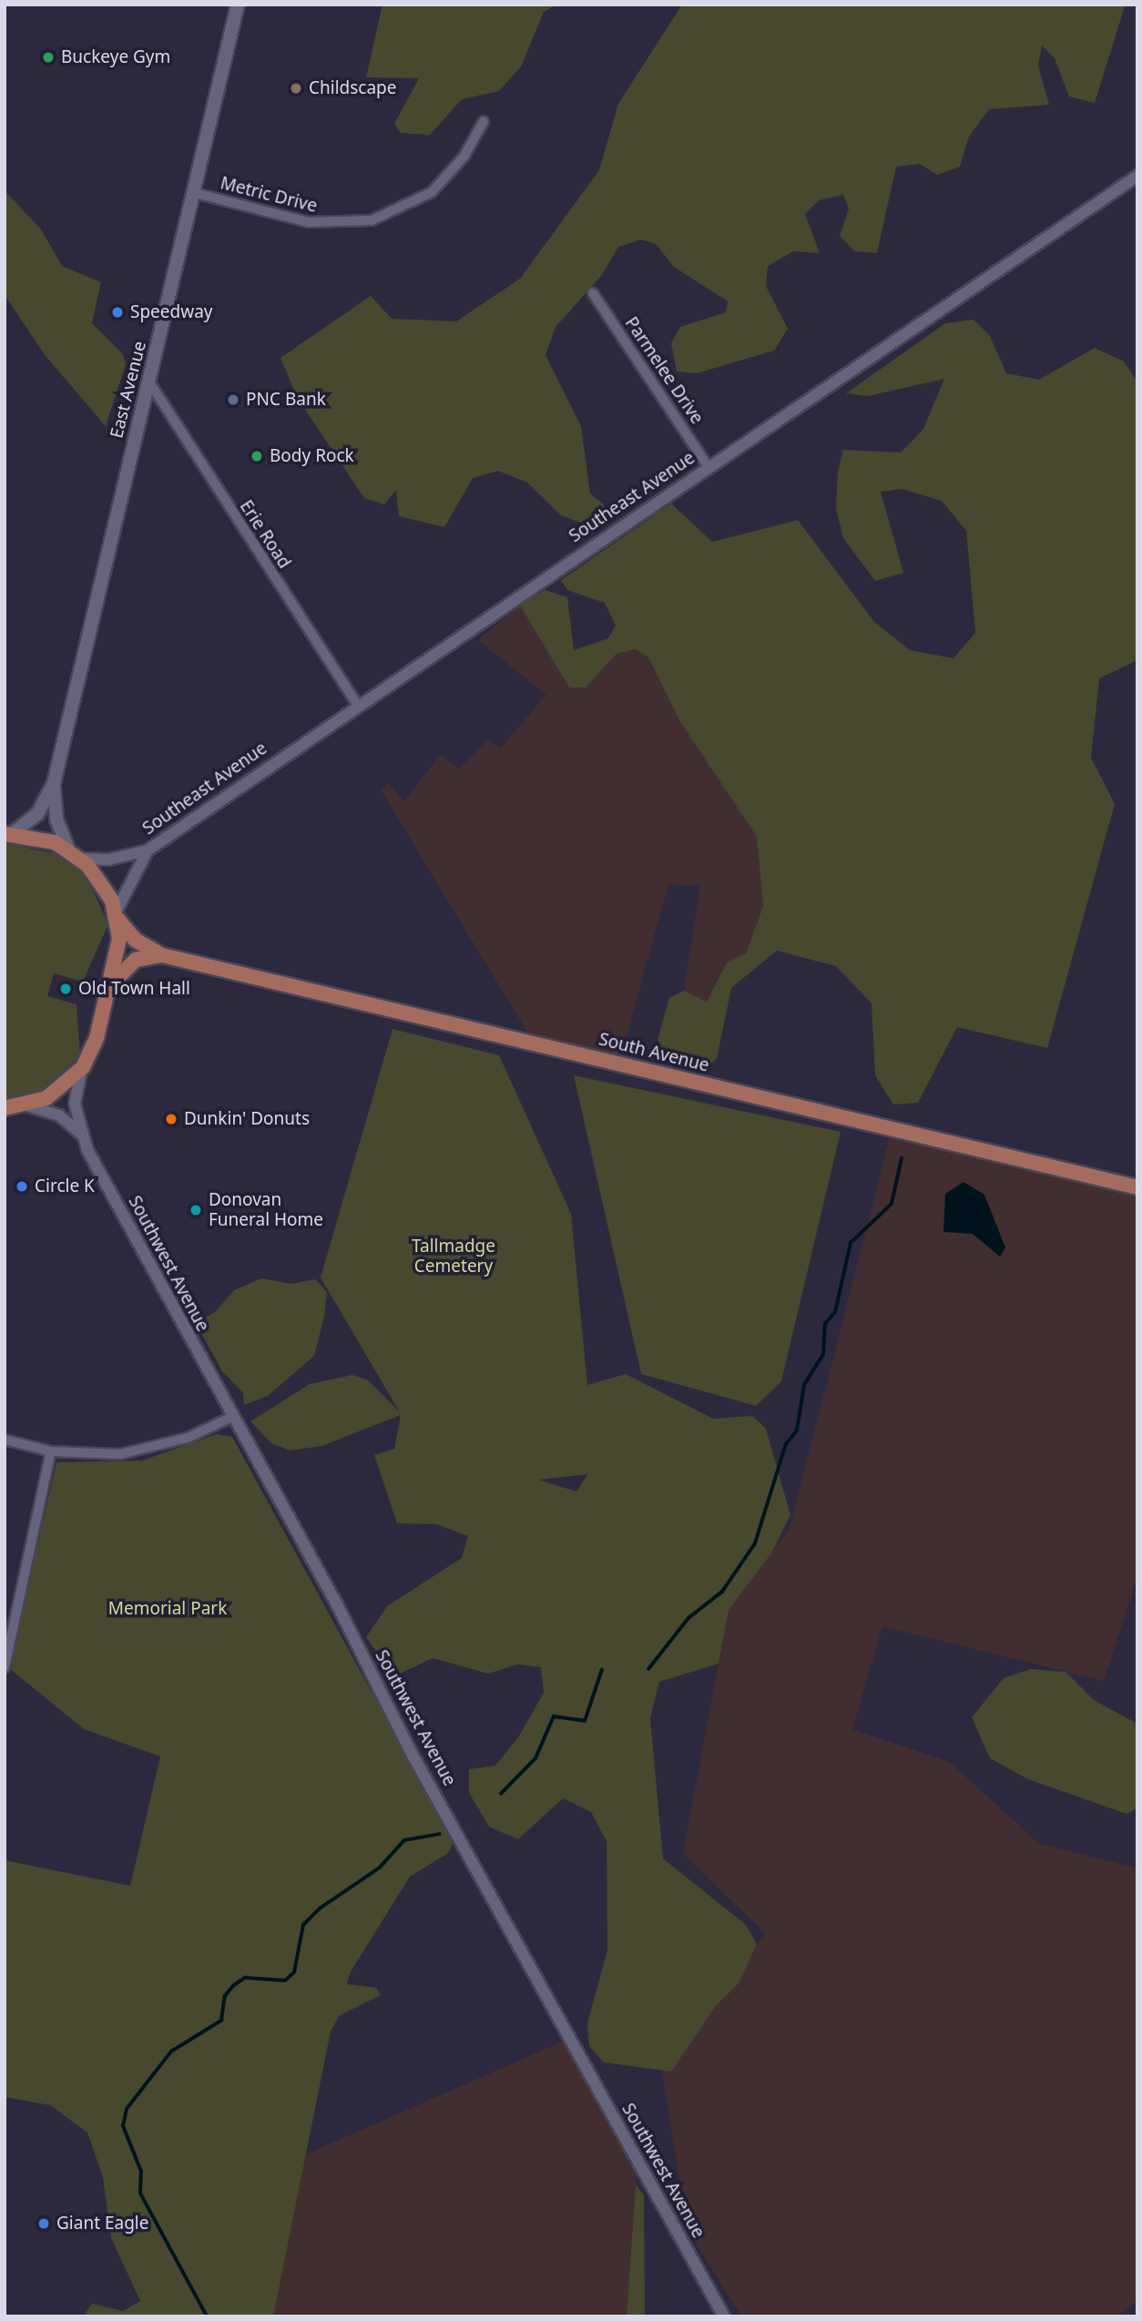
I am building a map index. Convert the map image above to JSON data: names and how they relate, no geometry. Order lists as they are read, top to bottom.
{
  "streets": {
    "main road": ["East Avenue", "South Avenue"],
    "street": [
      "Metric Drive",
      "Parmelee Drive",
      "Southeast Avenue",
      "Erie Road",
      "Southwest Avenue"
    ]
  },
  "crossings": [
    ["Metric Drive", "East Avenue"],
    ["Parmelee Drive", "Southeast Avenue"],
    ["East Avenue", "Southeast Avenue"],
    ["East Avenue", "Erie Road"],
    ["Southeast Avenue", "Erie Road"],
    ["Southeast Avenue", "South Avenue"]
  ],
  "parks": ["Tallmadge Cemetery", "Memorial Park"],
  "places": [
    "Buckeye Gym",
    "Childscape",
    "Speedway",
    "PNC Bank",
    "Body Rock",
    "Old Town Hall",
    "Dunkin' Donuts",
    "Circle K",
    "Donovan Funeral Home",
    "Giant Eagle"
  ]
}
